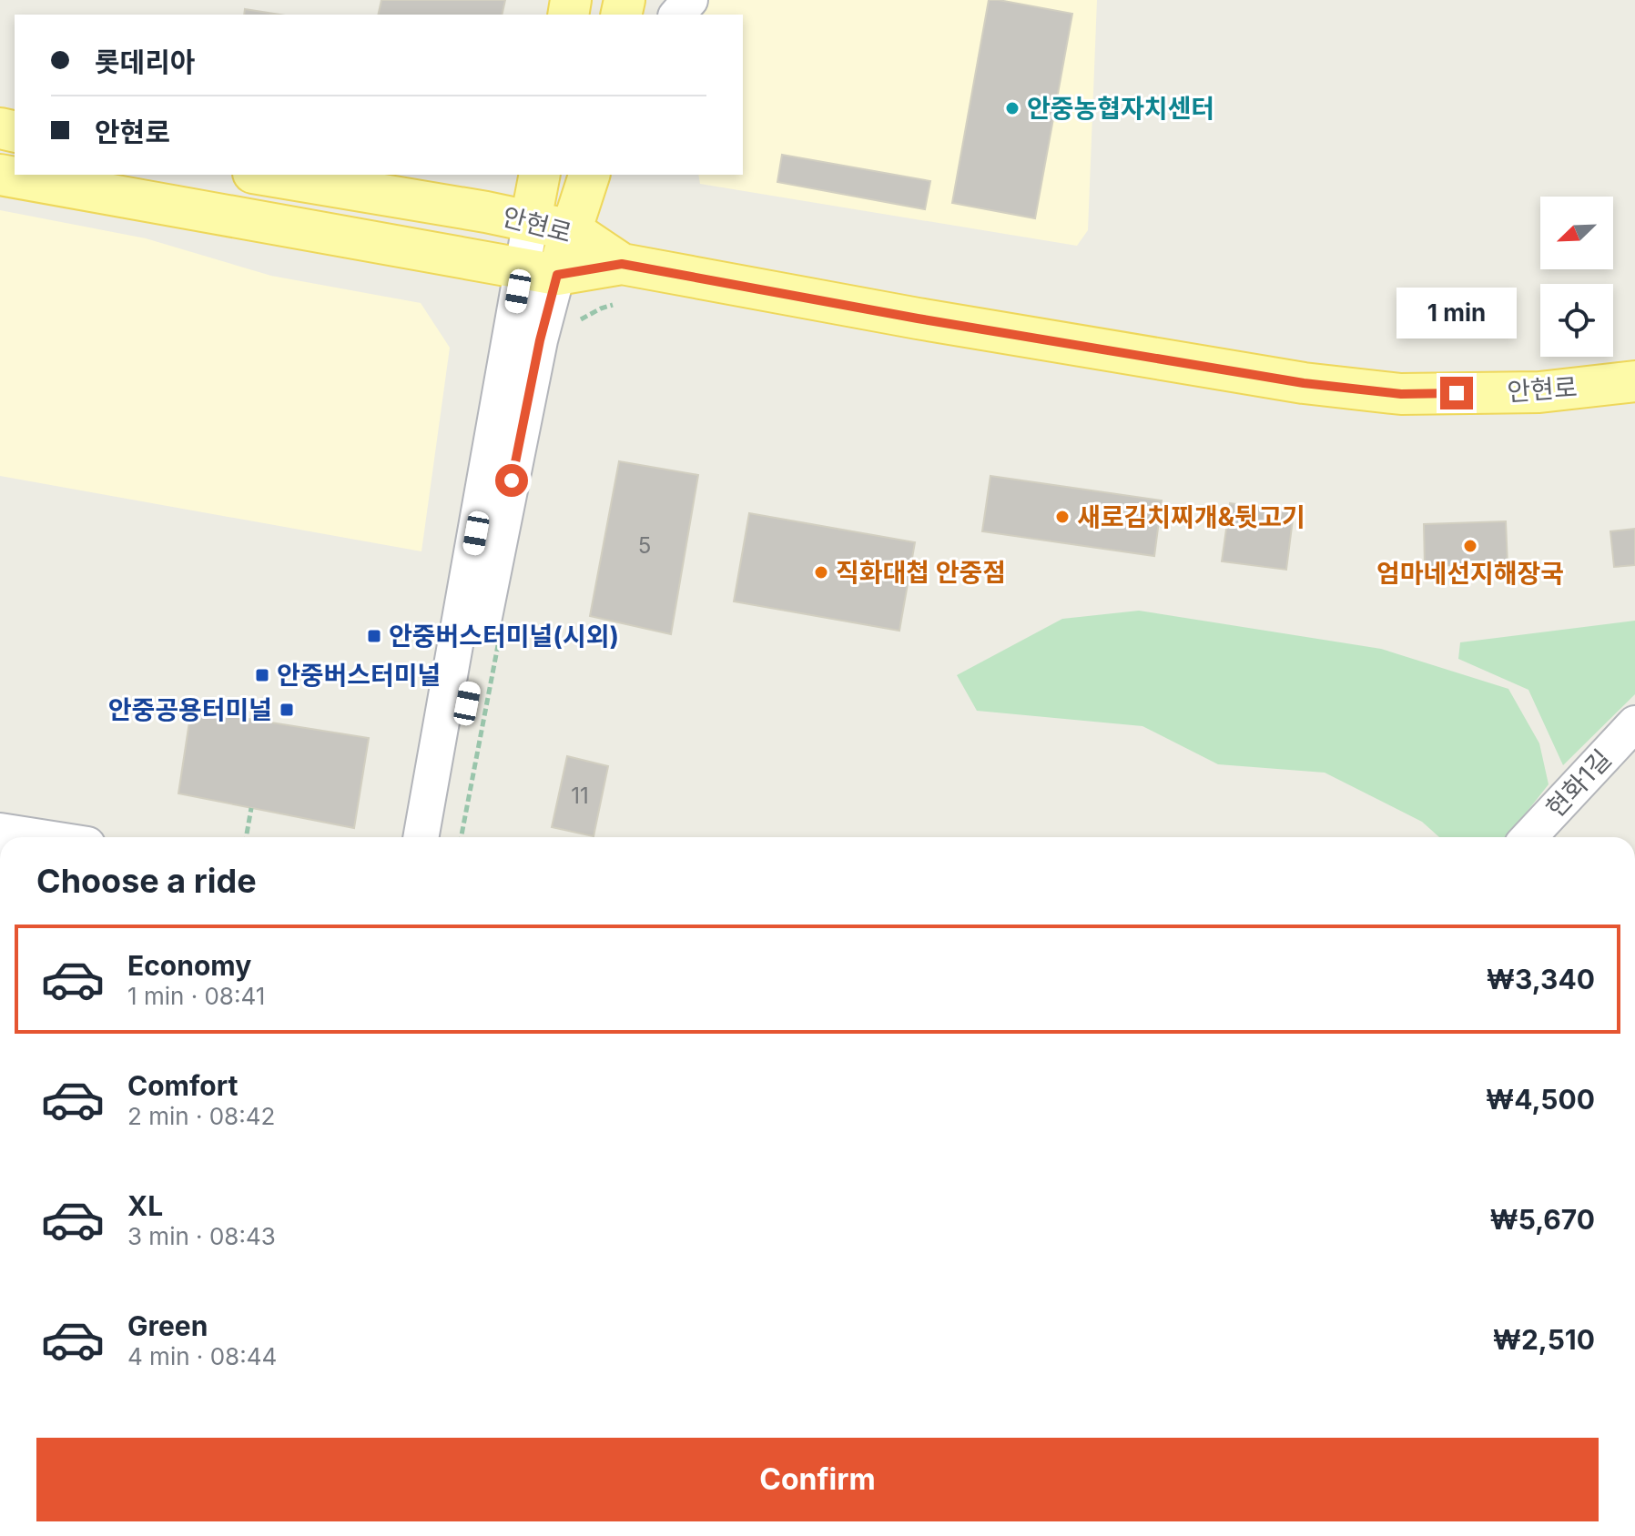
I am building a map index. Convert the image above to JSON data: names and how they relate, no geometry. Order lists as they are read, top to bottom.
{
  "streets": {
    "main road": ["안현로"],
    "street": ["현화1길"]
  },
  "places": {
    "other": [
      "안중농협자치센터",
      "새로김치찌개&뒷고기",
      "엄마네선지해장국",
      "직화대첩 안중점"
    ],
    "transit": ["안중버스터미널(시외)", "안중버스터미널", "안중공용터미널"]
  },
  "house_numbers": ["5", "11"],
  "north": "bottom left",
  "page": {
    "banner": ["롯데리아", "안현로"],
    "bubble": "1 min",
    "heading": "Choose a ride",
    "list": [
      {
        "name": "Economy",
        "note": "1 min · 08:41",
        "value": "₩3,340"
      },
      {
        "name": "Comfort",
        "note": "2 min · 08:42",
        "value": "₩4,500"
      },
      {
        "name": "XL",
        "note": "3 min · 08:43",
        "value": "₩5,670"
      },
      {
        "name": "Green",
        "note": "4 min · 08:44",
        "value": "₩2,510"
      }
    ],
    "buttons": "Confirm"
  }
}
